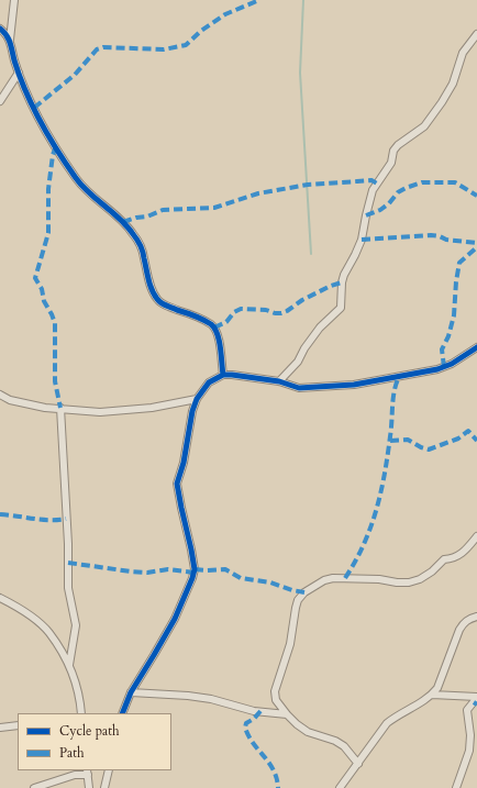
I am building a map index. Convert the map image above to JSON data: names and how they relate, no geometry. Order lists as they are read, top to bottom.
{
  "legend": ["Cycle path", "Path"]
}
